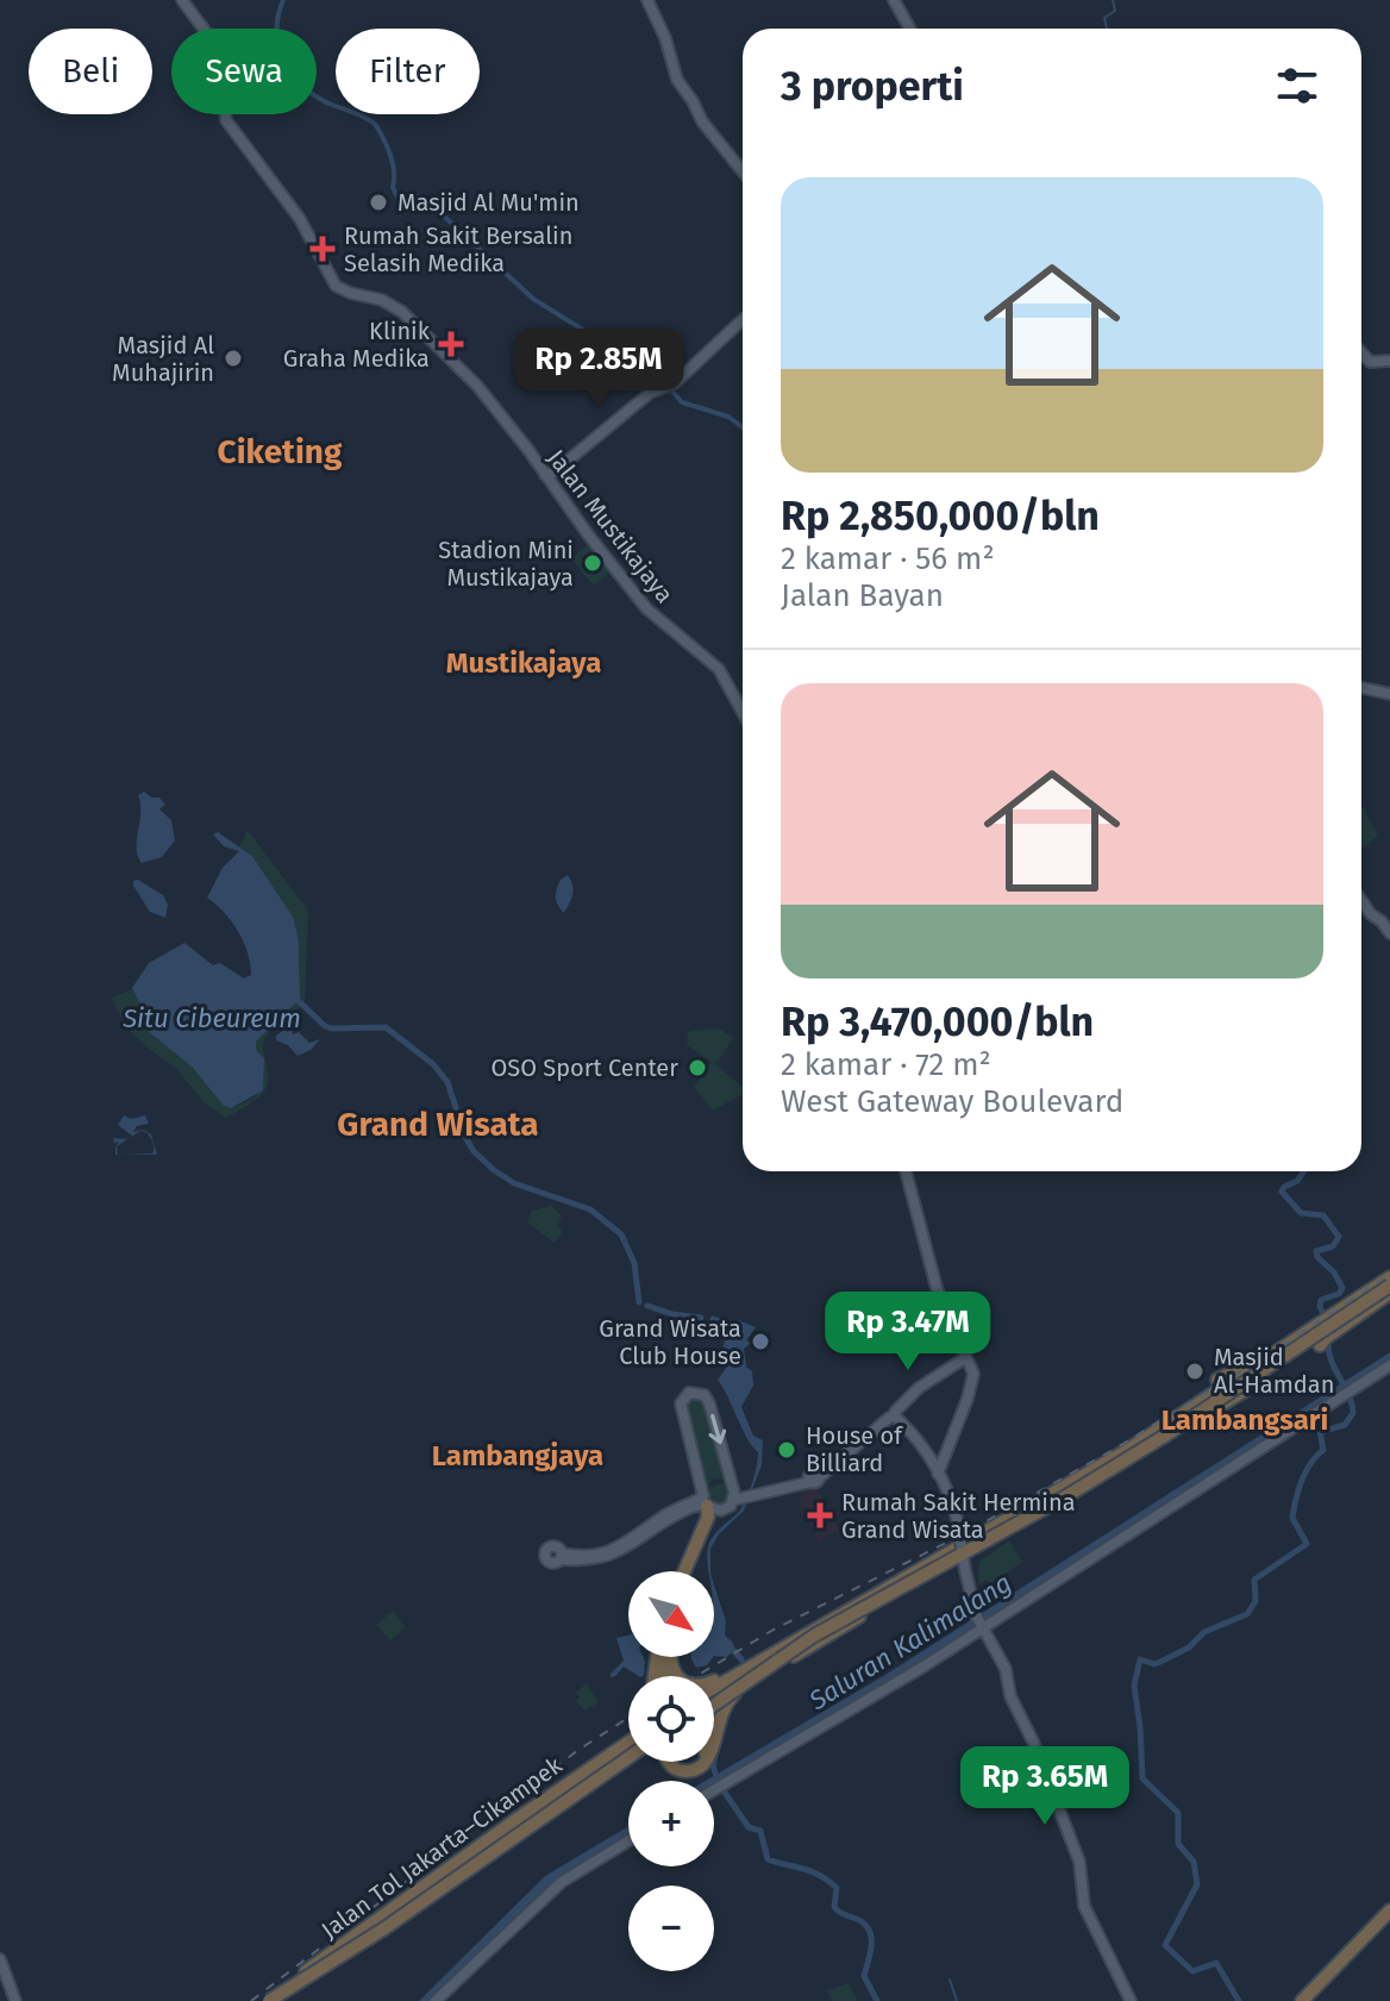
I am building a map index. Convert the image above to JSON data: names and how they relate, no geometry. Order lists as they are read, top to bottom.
{
  "streets": {
    "highway": ["Jalan Tol Jakarta–Cikampek"],
    "main road": ["Jalan Mustikajaya"]
  },
  "districts": [
    "Ciketing",
    "Mustikajaya",
    "Grand Wisata",
    "Lambangsari",
    "Lambangjaya"
  ],
  "water": ["Situ Cibeureum", "Saluran Kalimalang"],
  "places": {
    "other": [
      "Masjid Al Mu'min",
      "Masjid Al Muhajirin",
      "Stadion Mini Mustikajaya",
      "OSO Sport Center",
      "Grand Wisata Club House",
      "Masjid Al-Hamdan",
      "House of Billiard"
    ],
    "health": ["Rumah Sakit Bersalin Selasih Medika", "Klinik Graha Medika", "Rumah Sakit Hermina Grand Wisata"]
  },
  "north": "bottom right",
  "page": {
    "chip": ["Beli", "Sewa", "Filter"],
    "heading": "3 properti",
    "list": [
      {
        "name": "Rp 2,850,000/bln",
        "note": "2 kamar · 56 m² · Jalan Bayan"
      },
      {
        "name": "Rp 3,470,000/bln",
        "note": "2 kamar · 72 m² · West Gateway Boulevard"
      }
    ],
    "price": ["Rp 2.85M", "Rp 3.47M", "Rp 3.65M"],
    "map_buttons": ["+", "−"]
  }
}
